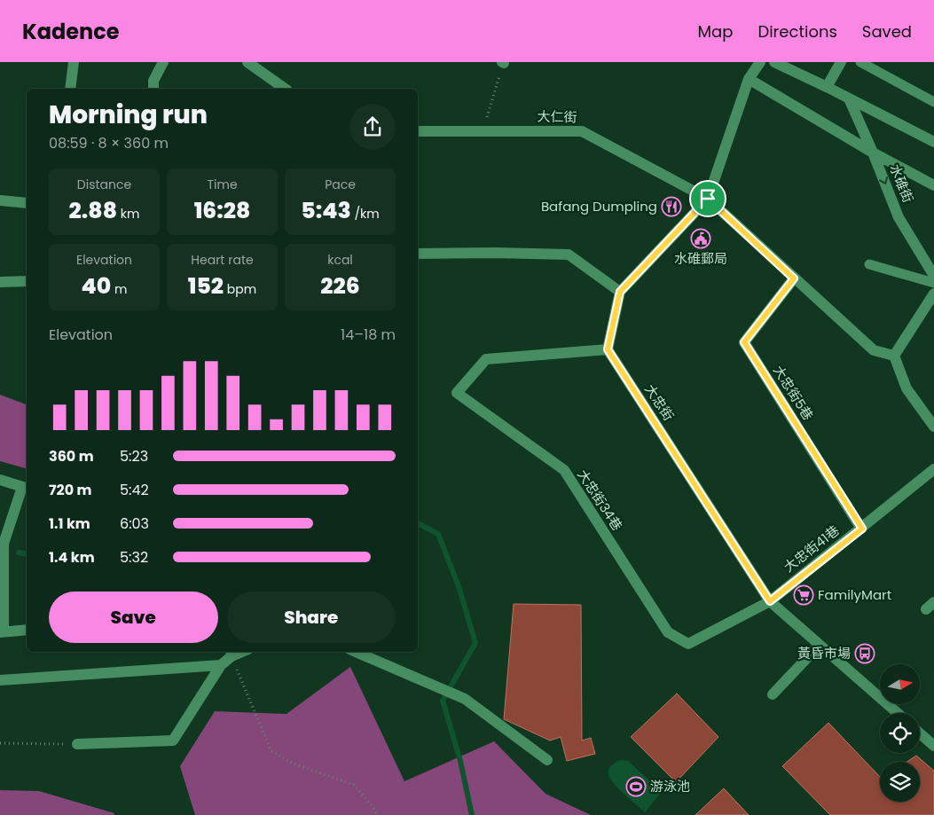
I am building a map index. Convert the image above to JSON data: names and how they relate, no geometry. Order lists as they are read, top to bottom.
{
  "streets": {
    "street": [
      "大仁街",
      "水碓街",
      "大忠街5巷",
      "大忠街",
      "大忠街34巷",
      "大忠街41巷"
    ]
  },
  "crossings": [
    ["大忠街5巷", "大忠街41巷"],
    ["大忠街", "大忠街34巷"],
    ["大忠街", "大忠街41巷"],
    ["大忠街34巷", "大忠街41巷"]
  ],
  "one_way": ["水碓街"],
  "places": {
    "restaurant": ["Bafang Dumpling"],
    "public building": ["水碓郵局"],
    "supermarket": ["FamilyMart"],
    "bus stop": ["黃昏市場"],
    "sports": ["游泳池"]
  },
  "north": "right",
  "page": {
    "header": "Kadence",
    "nav": ["Map", "Directions", "Saved"],
    "heading": ["Morning run", "08:59 · 8 × 360 m"],
    "stats": [
      ["Distance", "2.88 km"],
      ["Time", "16:28"],
      ["Pace", "5:43 /km"],
      ["Elevation", "40 m"],
      ["Heart rate", "152 bpm"],
      ["kcal", "226"]
    ],
    "chart": ["Elevation", "14–18 m"],
    "list": [
      {
        "name": "360 m",
        "note": "5:23"
      },
      {
        "name": "720 m",
        "note": "5:42"
      },
      {
        "name": "1.1 km",
        "note": "6:03"
      },
      {
        "name": "1.4 km",
        "note": "5:32"
      }
    ],
    "buttons": ["Save", "Share"]
  }
}
